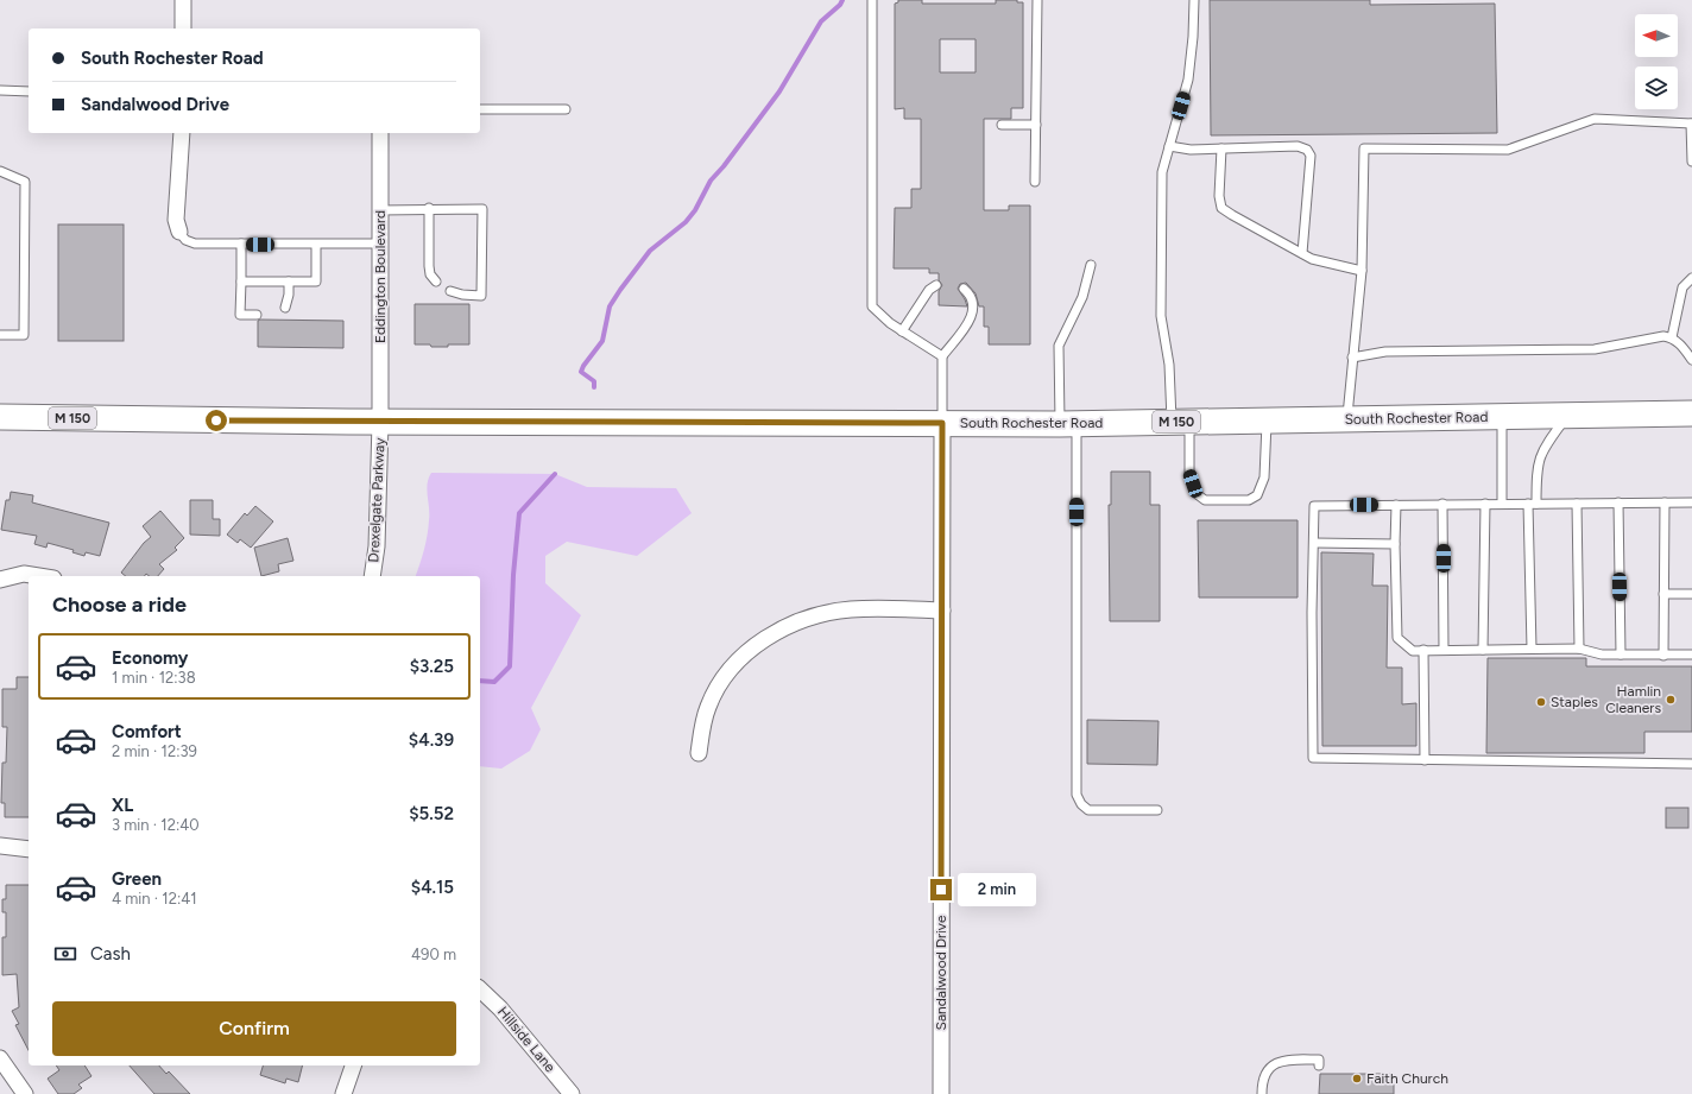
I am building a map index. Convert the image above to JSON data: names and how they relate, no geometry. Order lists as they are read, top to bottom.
{
  "streets": {
    "main road": ["M 150", "South Rochester Road"],
    "street": [
      "Eddington Boulevard",
      "Drexelgate Parkway",
      "Sandalwood Drive",
      "Hillside Lane"
    ]
  },
  "crossings": [
    ["Eddington Boulevard", "South Rochester Road"],
    ["Eddington Boulevard", "Drexelgate Parkway"],
    ["South Rochester Road", "Drexelgate Parkway"],
    ["South Rochester Road", "Sandalwood Drive"]
  ],
  "places": ["Hamlin Cleaners", "Staples", "Faith Church"],
  "north": "left",
  "page": {
    "banner": ["South Rochester Road", "Sandalwood Drive"],
    "heading": "Choose a ride",
    "list": [
      {
        "name": "Economy",
        "note": "1 min · 12:38",
        "value": "$3.25"
      },
      {
        "name": "Comfort",
        "note": "2 min · 12:39",
        "value": "$4.39"
      },
      {
        "name": "XL",
        "note": "3 min · 12:40",
        "value": "$5.52"
      },
      {
        "name": "Green",
        "note": "4 min · 12:41",
        "value": "$4.15"
      }
    ],
    "bubble": "2 min",
    "pay": ["Cash", "490 m"],
    "buttons": "Confirm"
  }
}
